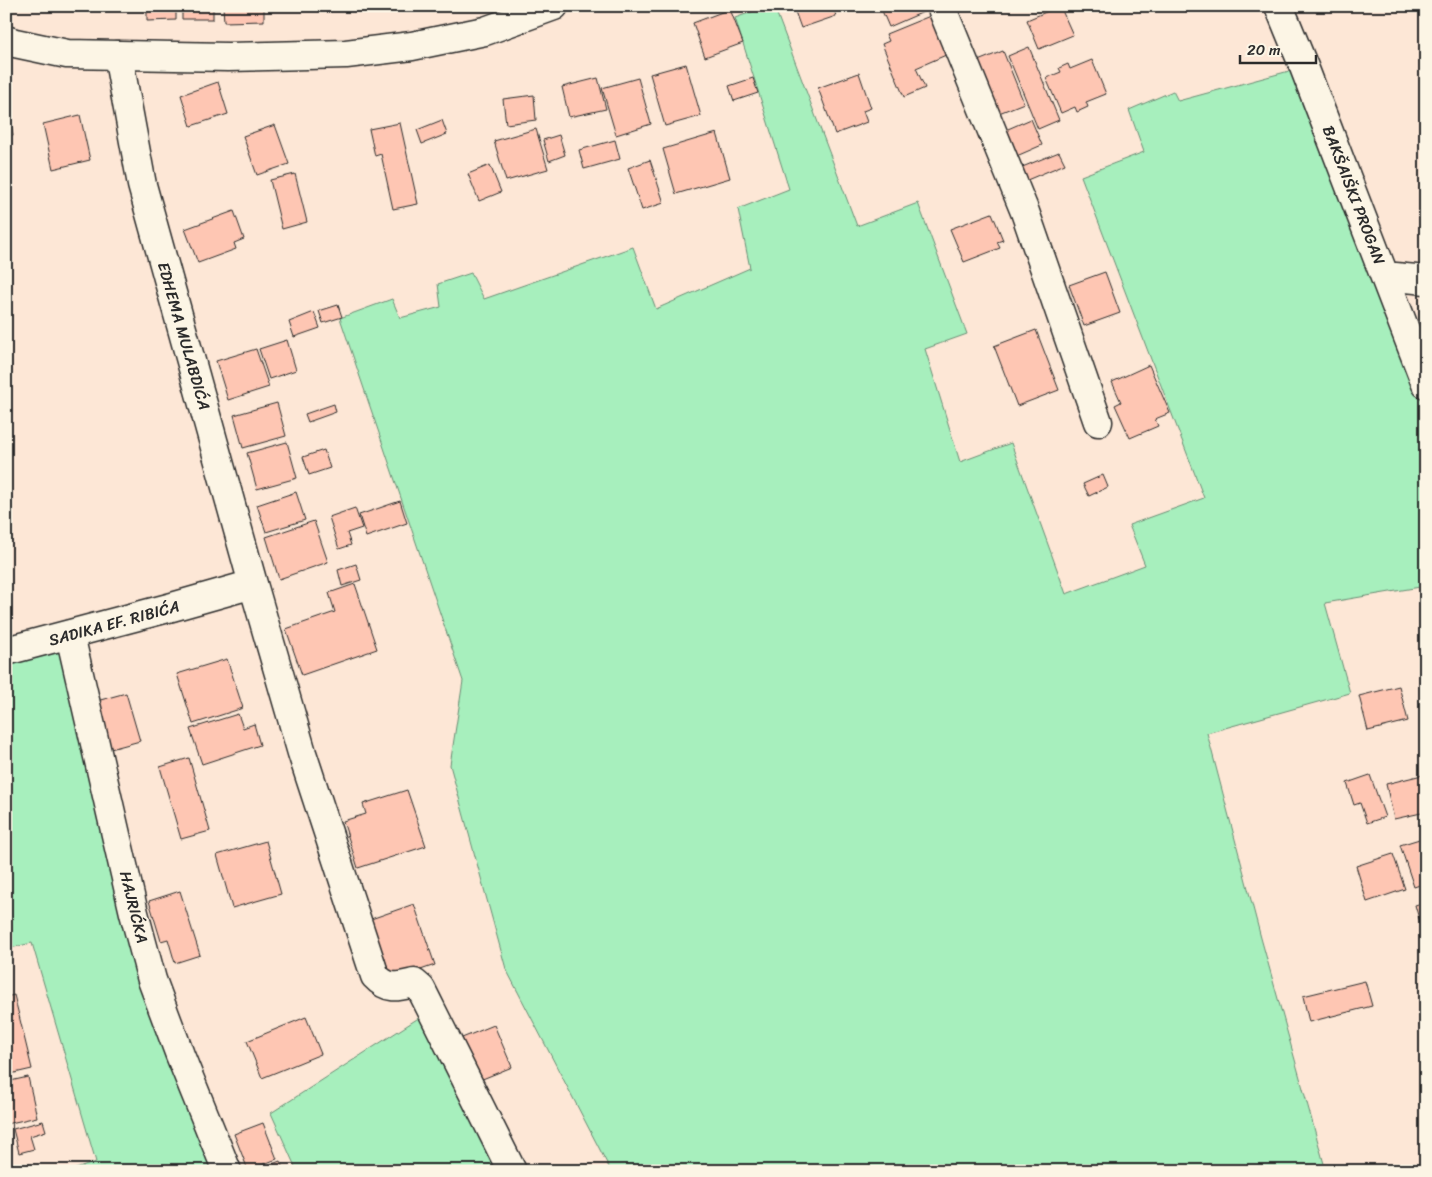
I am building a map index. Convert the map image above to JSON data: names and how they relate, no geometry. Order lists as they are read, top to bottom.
{
  "streets": {
    "street": [
      "BAKŠAIŠKI PROGAN",
      "EDHEMA MULABDIĆA",
      "SADIKA EF. RIBIĆA",
      "HAJRIĆKA"
    ]
  },
  "crossings": [
    ["EDHEMA MULABDIĆA", "SADIKA EF. RIBIĆA"],
    ["SADIKA EF. RIBIĆA", "HAJRIĆKA"]
  ],
  "scale_bar": "20 m"
}
